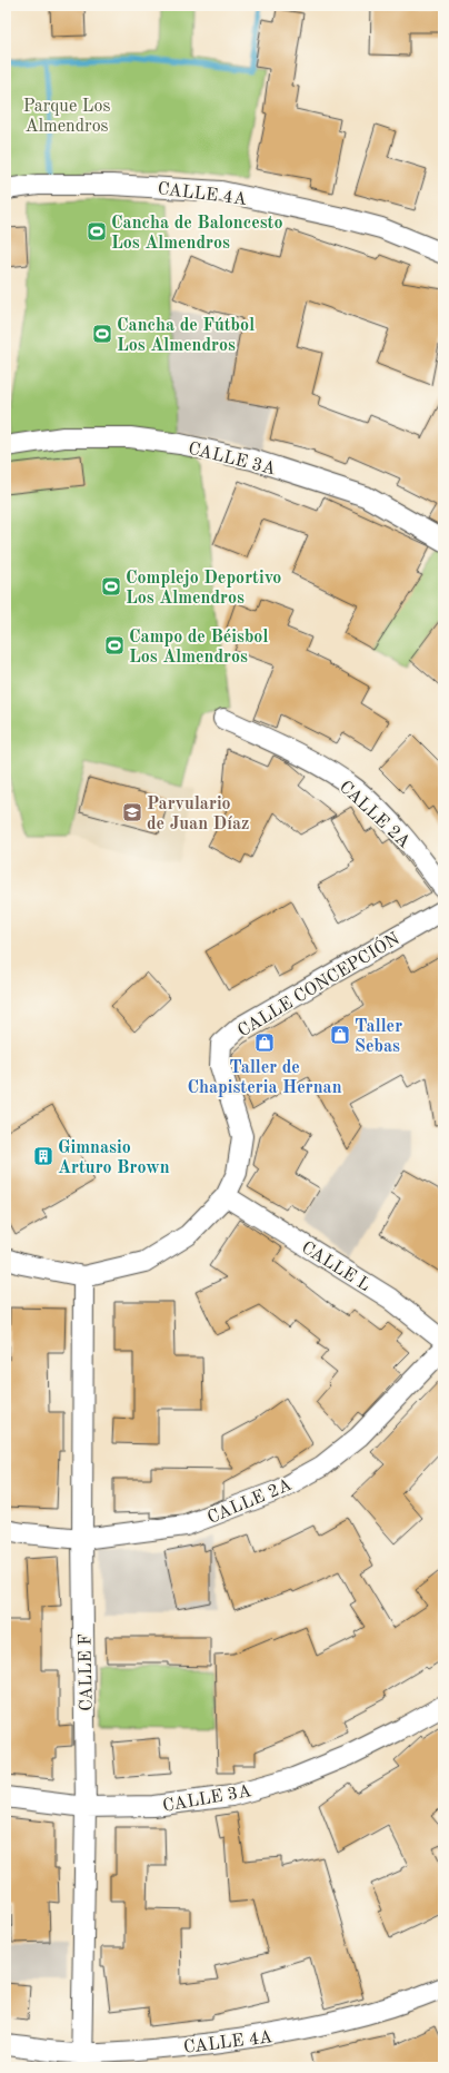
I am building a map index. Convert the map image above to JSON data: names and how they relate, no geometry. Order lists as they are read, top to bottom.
{
  "streets": {
    "street": [
      "CALLE 4A",
      "CALLE 3A",
      "CALLE 2A",
      "CALLE CONCEPCIÓN",
      "CALLE L",
      "CALLE F"
    ]
  },
  "crossings": [
    ["CALLE 4A", "CALLE F"],
    ["CALLE 3A", "CALLE F"],
    ["CALLE 2A", "CALLE F"],
    ["CALLE CONCEPCIÓN", "CALLE L"],
    ["CALLE CONCEPCIÓN", "CALLE F"]
  ],
  "parks": ["Parque Los Almendros"],
  "places": {
    "sports": [
      "Cancha de Baloncesto Los Almendros",
      "Cancha de Fútbol Los Almendros",
      "Complejo Deportivo Los Almendros",
      "Campo de Béisbol Los Almendros"
    ],
    "school or university": ["Parvulario de Juan Díaz"],
    "shop": ["Taller Sebas", "Taller de Chapisteria Hernan"],
    "building": ["Gimnasio Arturo Brown"]
  }
}
